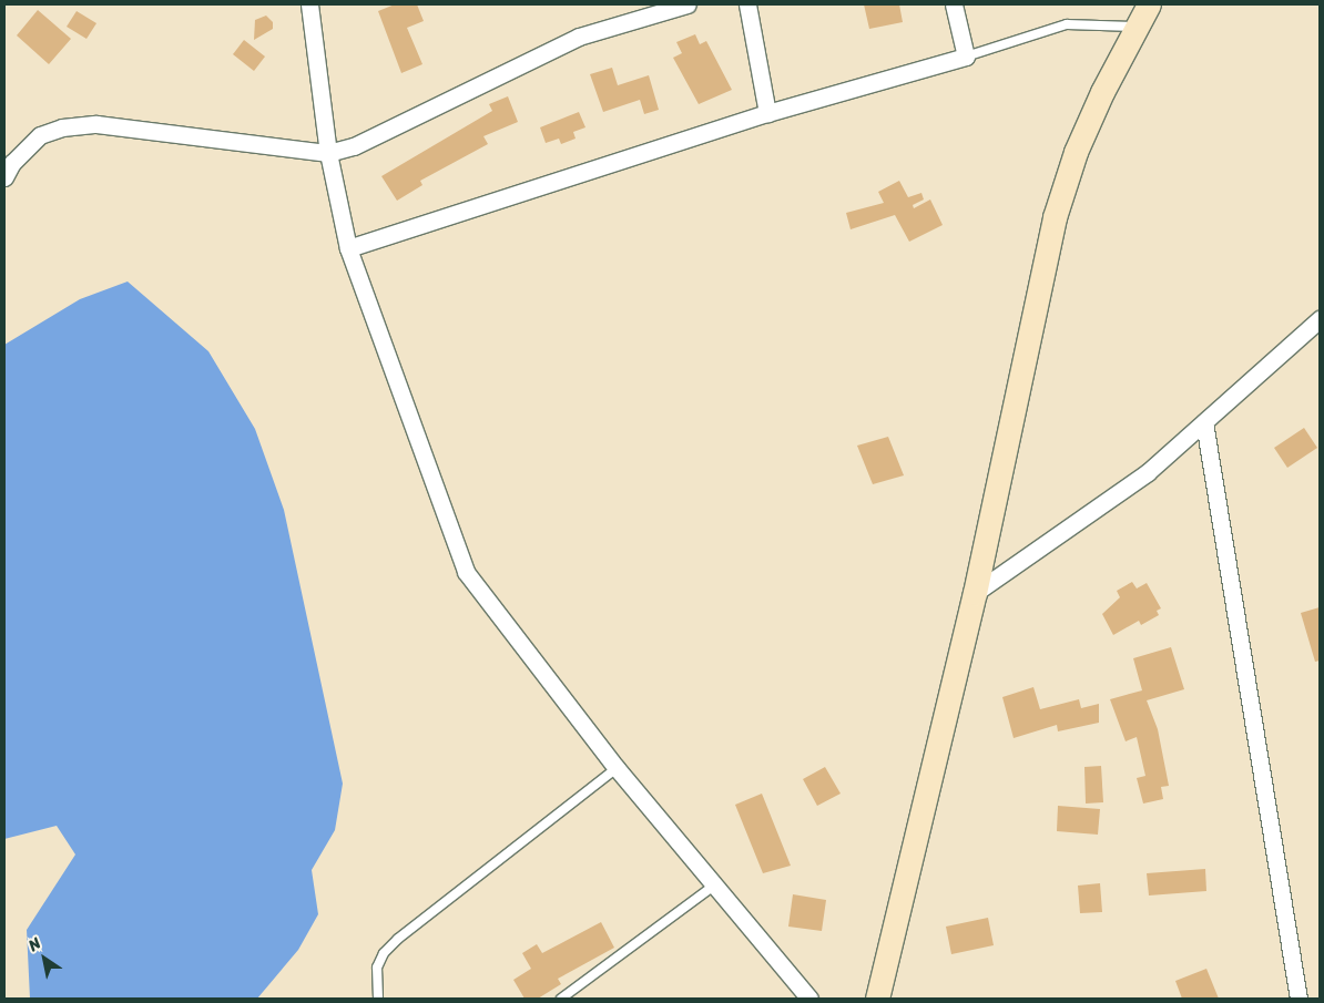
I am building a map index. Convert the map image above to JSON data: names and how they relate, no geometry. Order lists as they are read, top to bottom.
{
  "north": "top left"
}
